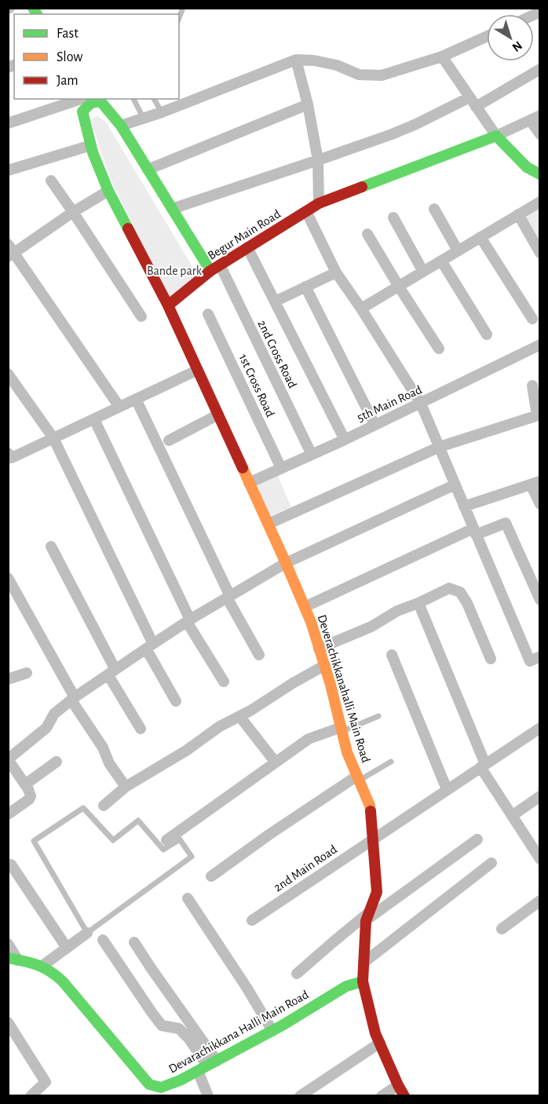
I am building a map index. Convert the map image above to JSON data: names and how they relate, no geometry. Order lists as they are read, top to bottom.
{
  "streets": {
    "street": [
      "Begur Main Road",
      "2nd Cross Road",
      "1st Cross Road",
      "5th Main Road",
      "Deverachikkanahalli Main Road",
      "2nd Main Road",
      "Devarachikkana Halli Main Road"
    ]
  },
  "crossings": [
    ["Begur Main Road", "2nd Cross Road"],
    ["Begur Main Road", "Deverachikkanahalli Main Road"],
    ["2nd Cross Road", "5th Main Road"],
    ["1st Cross Road", "5th Main Road"],
    ["5th Main Road", "Deverachikkanahalli Main Road"],
    ["Deverachikkanahalli Main Road", "2nd Main Road"],
    ["Deverachikkanahalli Main Road", "Devarachikkana Halli Main Road"]
  ],
  "parks": ["Bande park"],
  "legend": ["Fast", "Slow", "Jam"],
  "north": "bottom right"
}
